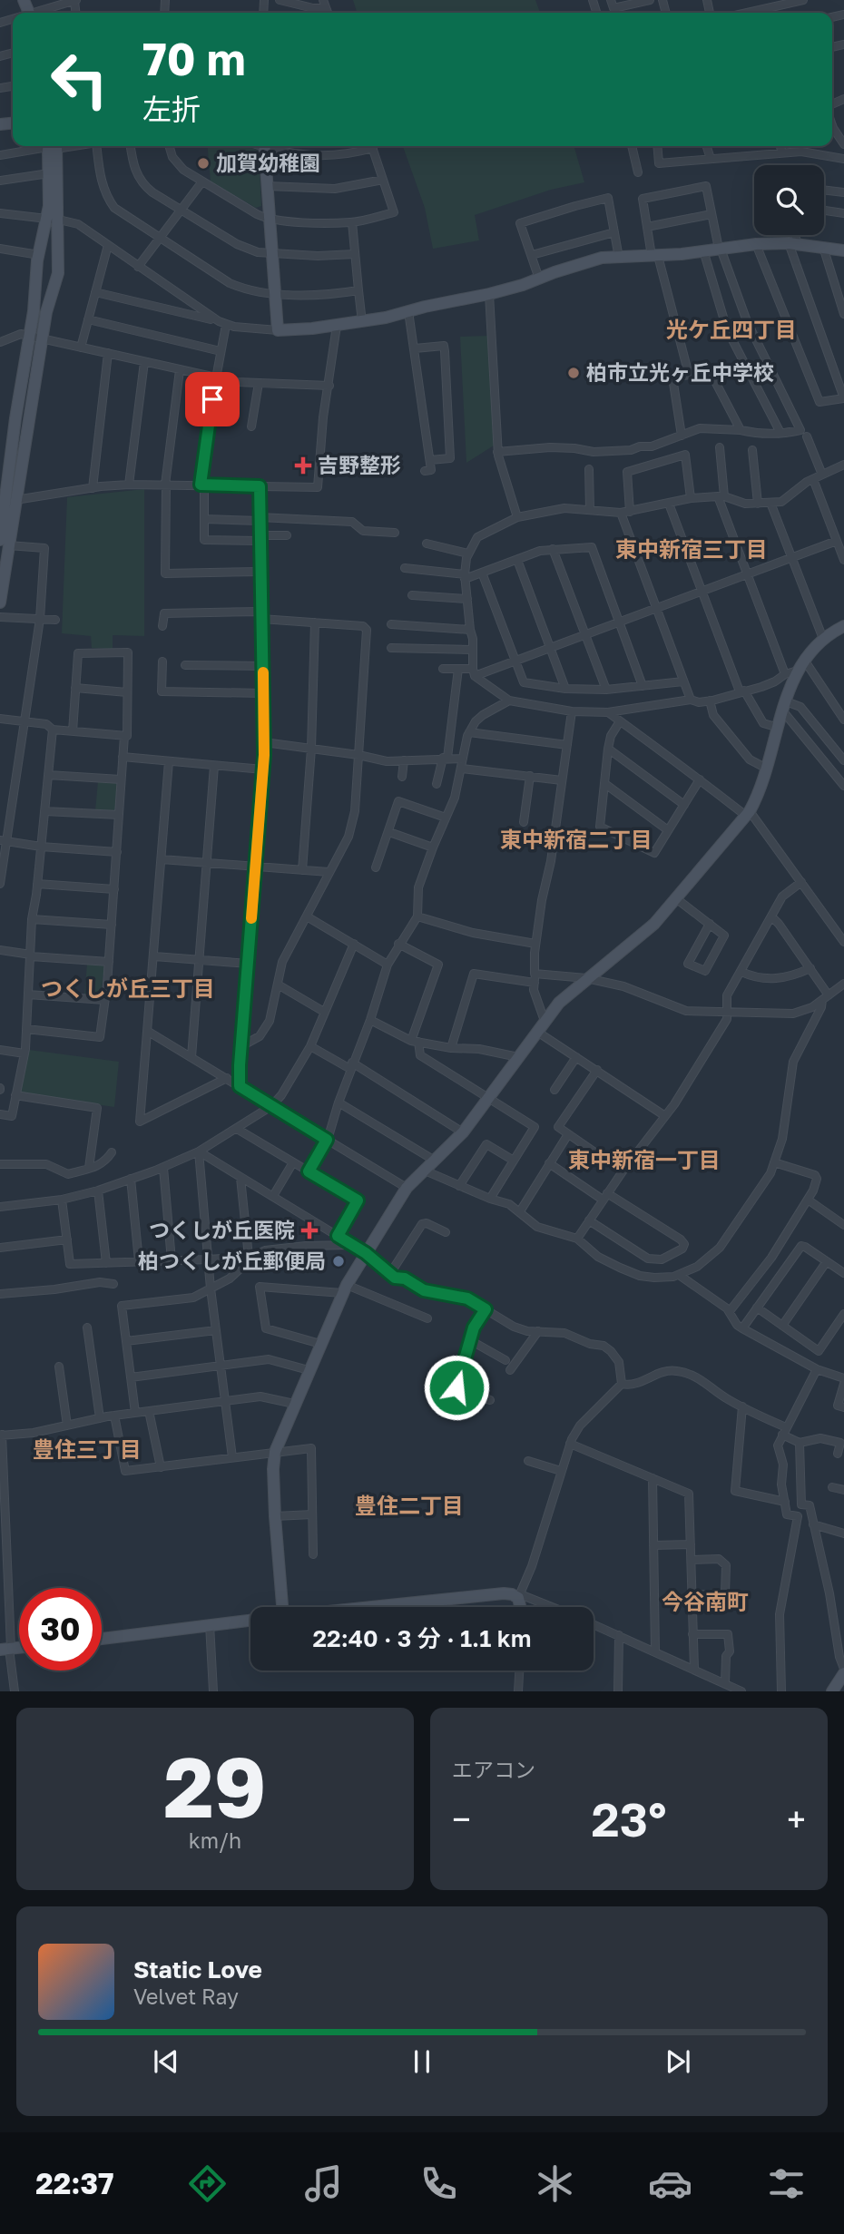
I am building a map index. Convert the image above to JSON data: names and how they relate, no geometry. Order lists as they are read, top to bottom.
{
  "districts": [
    "光ケ丘四丁目",
    "東中新宿三丁目",
    "東中新宿二丁目",
    "つくしが丘三丁目",
    "東中新宿一丁目",
    "豊住三丁目",
    "豊住二丁目",
    "今谷南町"
  ],
  "places": {
    "other": ["加賀幼稚園", "柏市立光ヶ丘中学校", "柏つくしが丘郵便局"],
    "health": ["吉野整形", "つくしが丘医院"]
  },
  "page": {
    "turn": ["70 m", "左折"],
    "limit": "30",
    "trip": "22:40 · 3 分 · 1.1 km",
    "tile": [
      ["29", "km/h"],
      "エアコン"
    ],
    "heat": ["−", "23°", "+"],
    "song": ["Static Love", "Velvet Ray"],
    "tabs": "22:37"
  }
}
